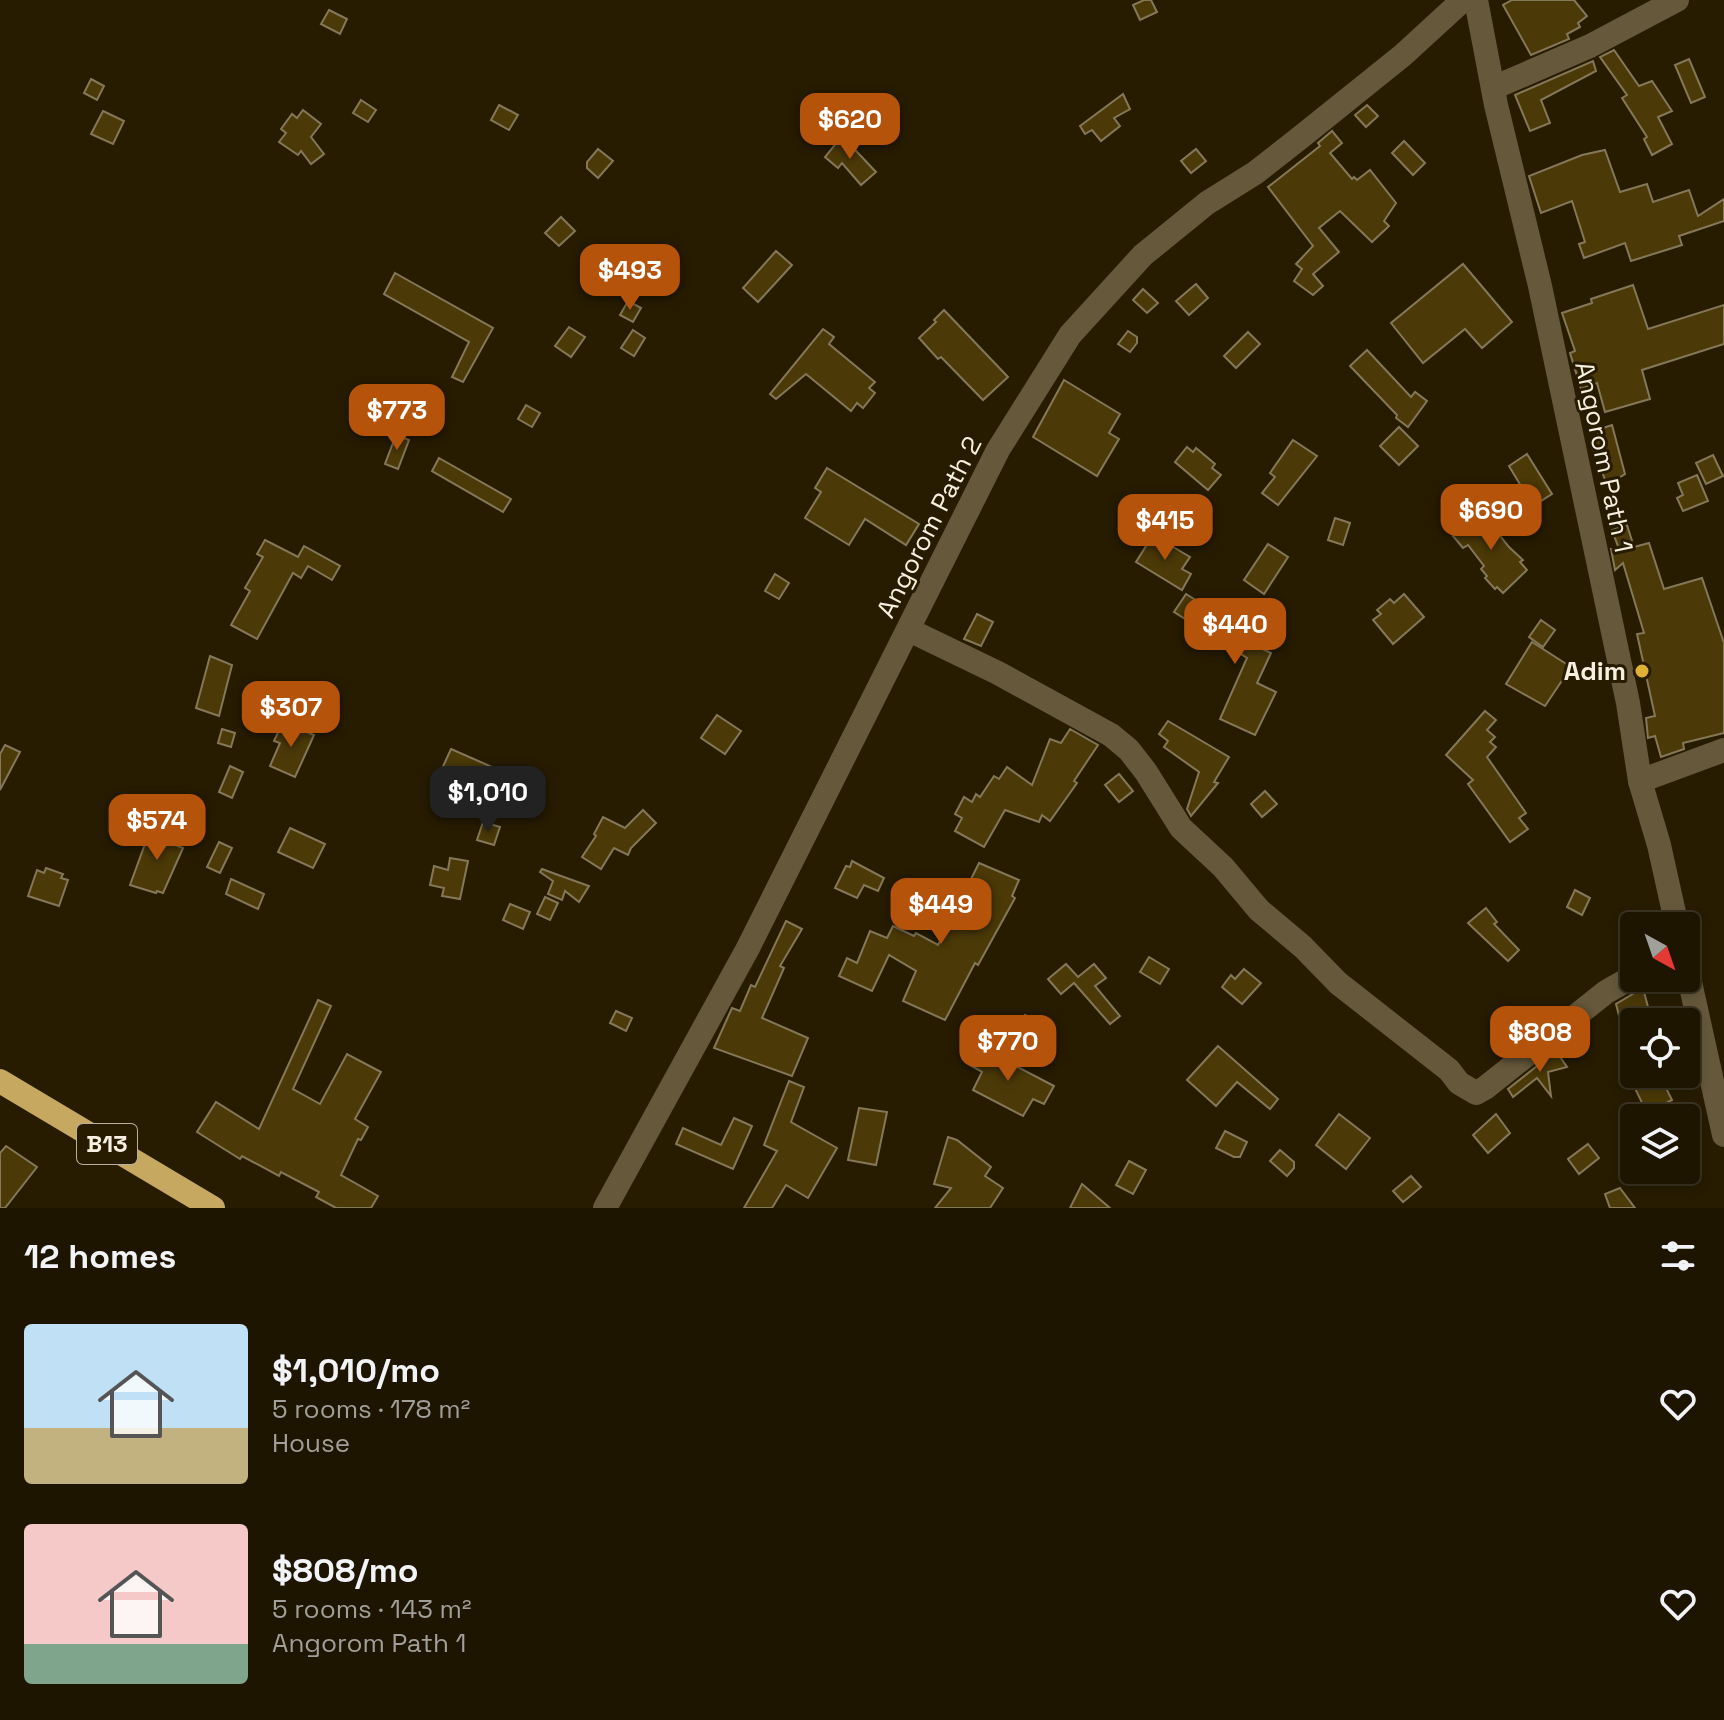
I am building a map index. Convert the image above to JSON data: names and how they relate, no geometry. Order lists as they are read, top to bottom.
{
  "streets": {
    "highway": ["B13"],
    "street": ["Angorom Path 1", "Angorom Path 2"]
  },
  "places": ["Adim"],
  "north": "bottom right",
  "page": {
    "price": [
      "$620",
      "$493",
      "$773",
      "$690",
      "$415",
      "$440",
      "$307",
      "$1,010",
      "$574",
      "$449",
      "$808",
      "$770"
    ],
    "heading": "12 homes",
    "list": [
      {
        "name": "$1,010/mo",
        "note": "5 rooms · 178 m² · House"
      },
      {
        "name": "$808/mo",
        "note": "5 rooms · 143 m² · Angorom Path 1"
      }
    ]
  }
}
